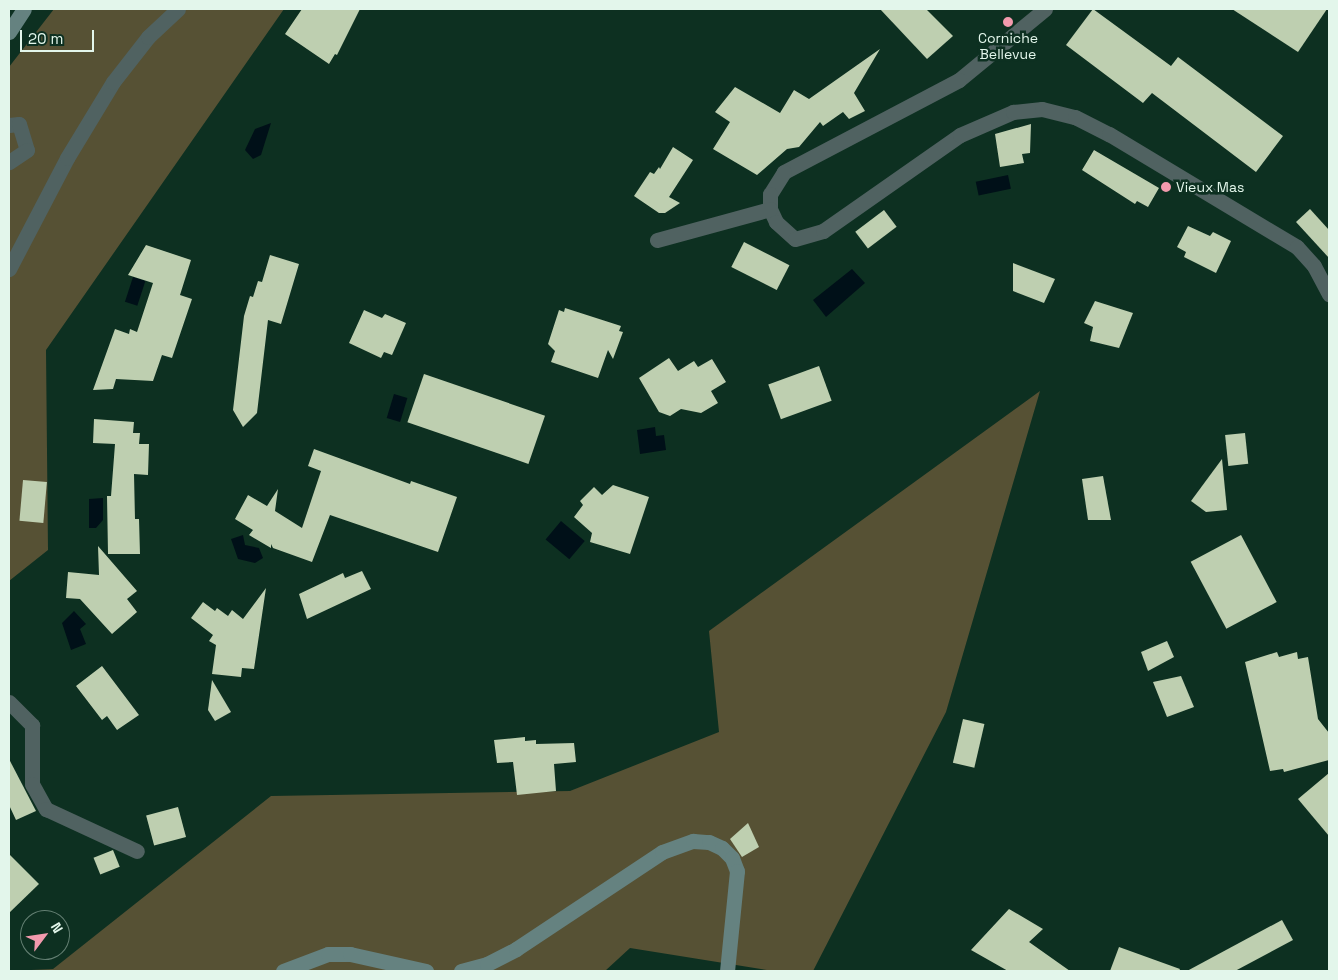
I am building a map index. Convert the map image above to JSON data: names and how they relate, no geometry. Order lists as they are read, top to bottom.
{
  "places": ["Corniche Bellevue", "Vieux Mas"],
  "scale_bar": "20 m",
  "north": "top right"
}
